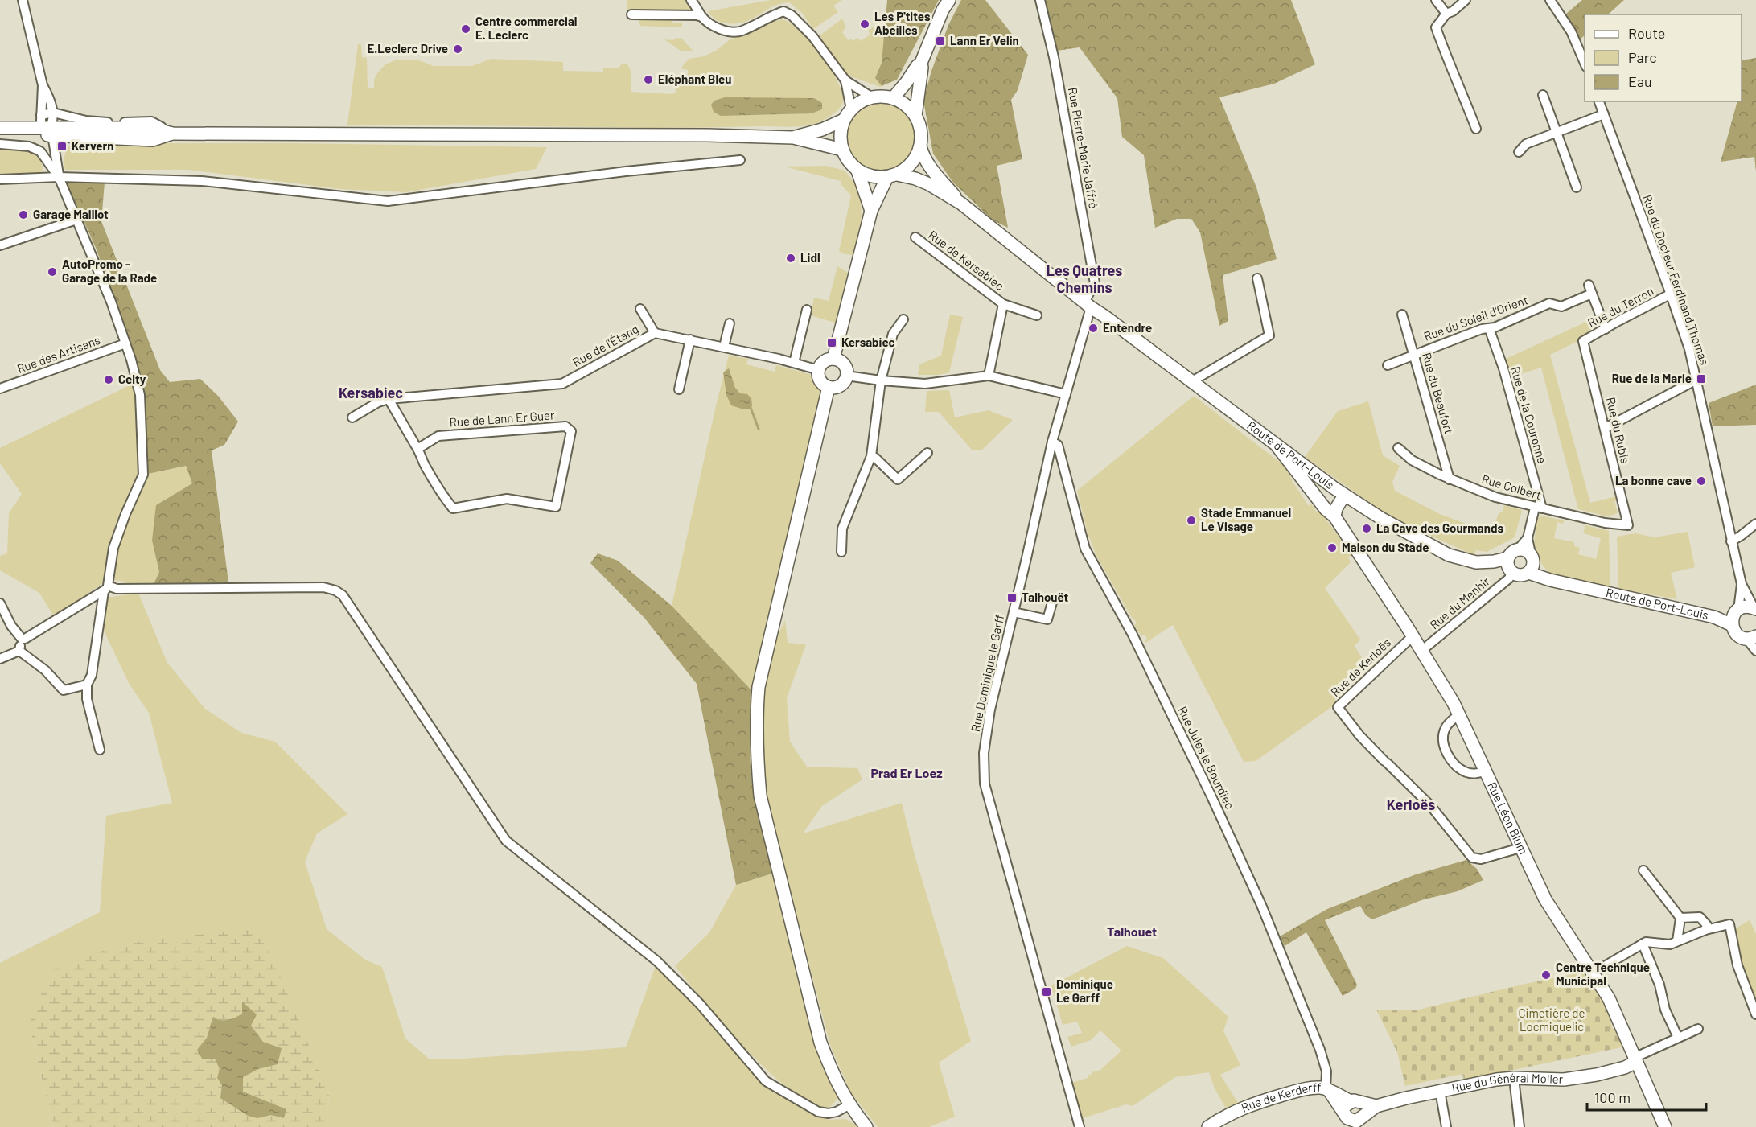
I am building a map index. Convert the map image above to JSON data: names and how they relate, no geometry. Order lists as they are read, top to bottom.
{
  "streets": {
    "main road": [
      "Route de Port-Louis",
      "Rue Léon Blum",
      "Rue du Général Moller",
      "Rue de Kerderff"
    ],
    "street": [
      "Rue Pierre-Marie Jaffré",
      "Rue de Kersabiec",
      "Rue du Docteur Ferdinand Thomas",
      "Rue du Terron",
      "Rue du Soleil d'Orient",
      "Rue de l'Étang",
      "Rue des Artisans",
      "Rue du Beaufort",
      "Rue de la Couronne",
      "Rue de Lann Er Guer",
      "Rue du Rubis",
      "Rue Colbert",
      "Rue du Menhir",
      "Rue de Kerloës",
      "Rue Dominique le Garff",
      "Rue Jules le Bourdiec"
    ]
  },
  "crossings": [
    ["Rue Pierre-Marie Jaffré", "Route de Port-Louis"],
    ["Rue Pierre-Marie Jaffré", "Rue Dominique le Garff"],
    ["Rue du Docteur Ferdinand Thomas", "Rue du Terron"],
    ["Rue du Terron", "Rue du Rubis"],
    ["Rue du Soleil d'Orient", "Rue du Beaufort"],
    ["Rue du Soleil d'Orient", "Rue de la Couronne"],
    ["Rue de l'Étang", "Rue de Lann Er Guer"],
    ["Rue du Beaufort", "Rue Colbert"],
    ["Rue de la Couronne", "Rue Colbert"],
    ["Rue du Rubis", "Rue Colbert"],
    ["Route de Port-Louis", "Rue du Menhir"],
    ["Route de Port-Louis", "Rue Dominique le Garff"],
    ["Route de Port-Louis", "Rue Léon Blum"],
    ["Rue du Menhir", "Rue Léon Blum"],
    ["Rue de Kerloës", "Rue Léon Blum"],
    ["Rue Dominique le Garff", "Rue Jules le Bourdiec"],
    ["Rue Jules le Bourdiec", "Rue de Kerderff"],
    ["Rue Léon Blum", "Rue du Général Moller"],
    ["Rue du Général Moller", "Rue de Kerderff"]
  ],
  "districts": [
    "Les Quatres Chemins",
    "Kersabiec",
    "Prad Er Loez",
    "Kerloës",
    "Talhouet"
  ],
  "parks": ["Cimetière de Locmiquelic"],
  "places": {
    "other": [
      "Les P'tites Abeilles",
      "Centre commercial E. Leclerc",
      "E.Leclerc Drive",
      "Eléphant Bleu",
      "Garage Maillot",
      "Lidl",
      "AutoPromo - Garage de la Rade",
      "Entendre",
      "Celty",
      "La bonne cave",
      "Stade Emmanuel Le Visage",
      "La Cave des Gourmands",
      "Maison du Stade",
      "Centre Technique Municipal"
    ],
    "transit": [
      "Lann Er Velin",
      "Kervern",
      "Kersabiec",
      "Rue de la Marie",
      "Talhouët",
      "Dominique Le Garff"
    ]
  },
  "legend": ["Route", "Parc", "Eau"],
  "scale_bar": "100 m"
}
